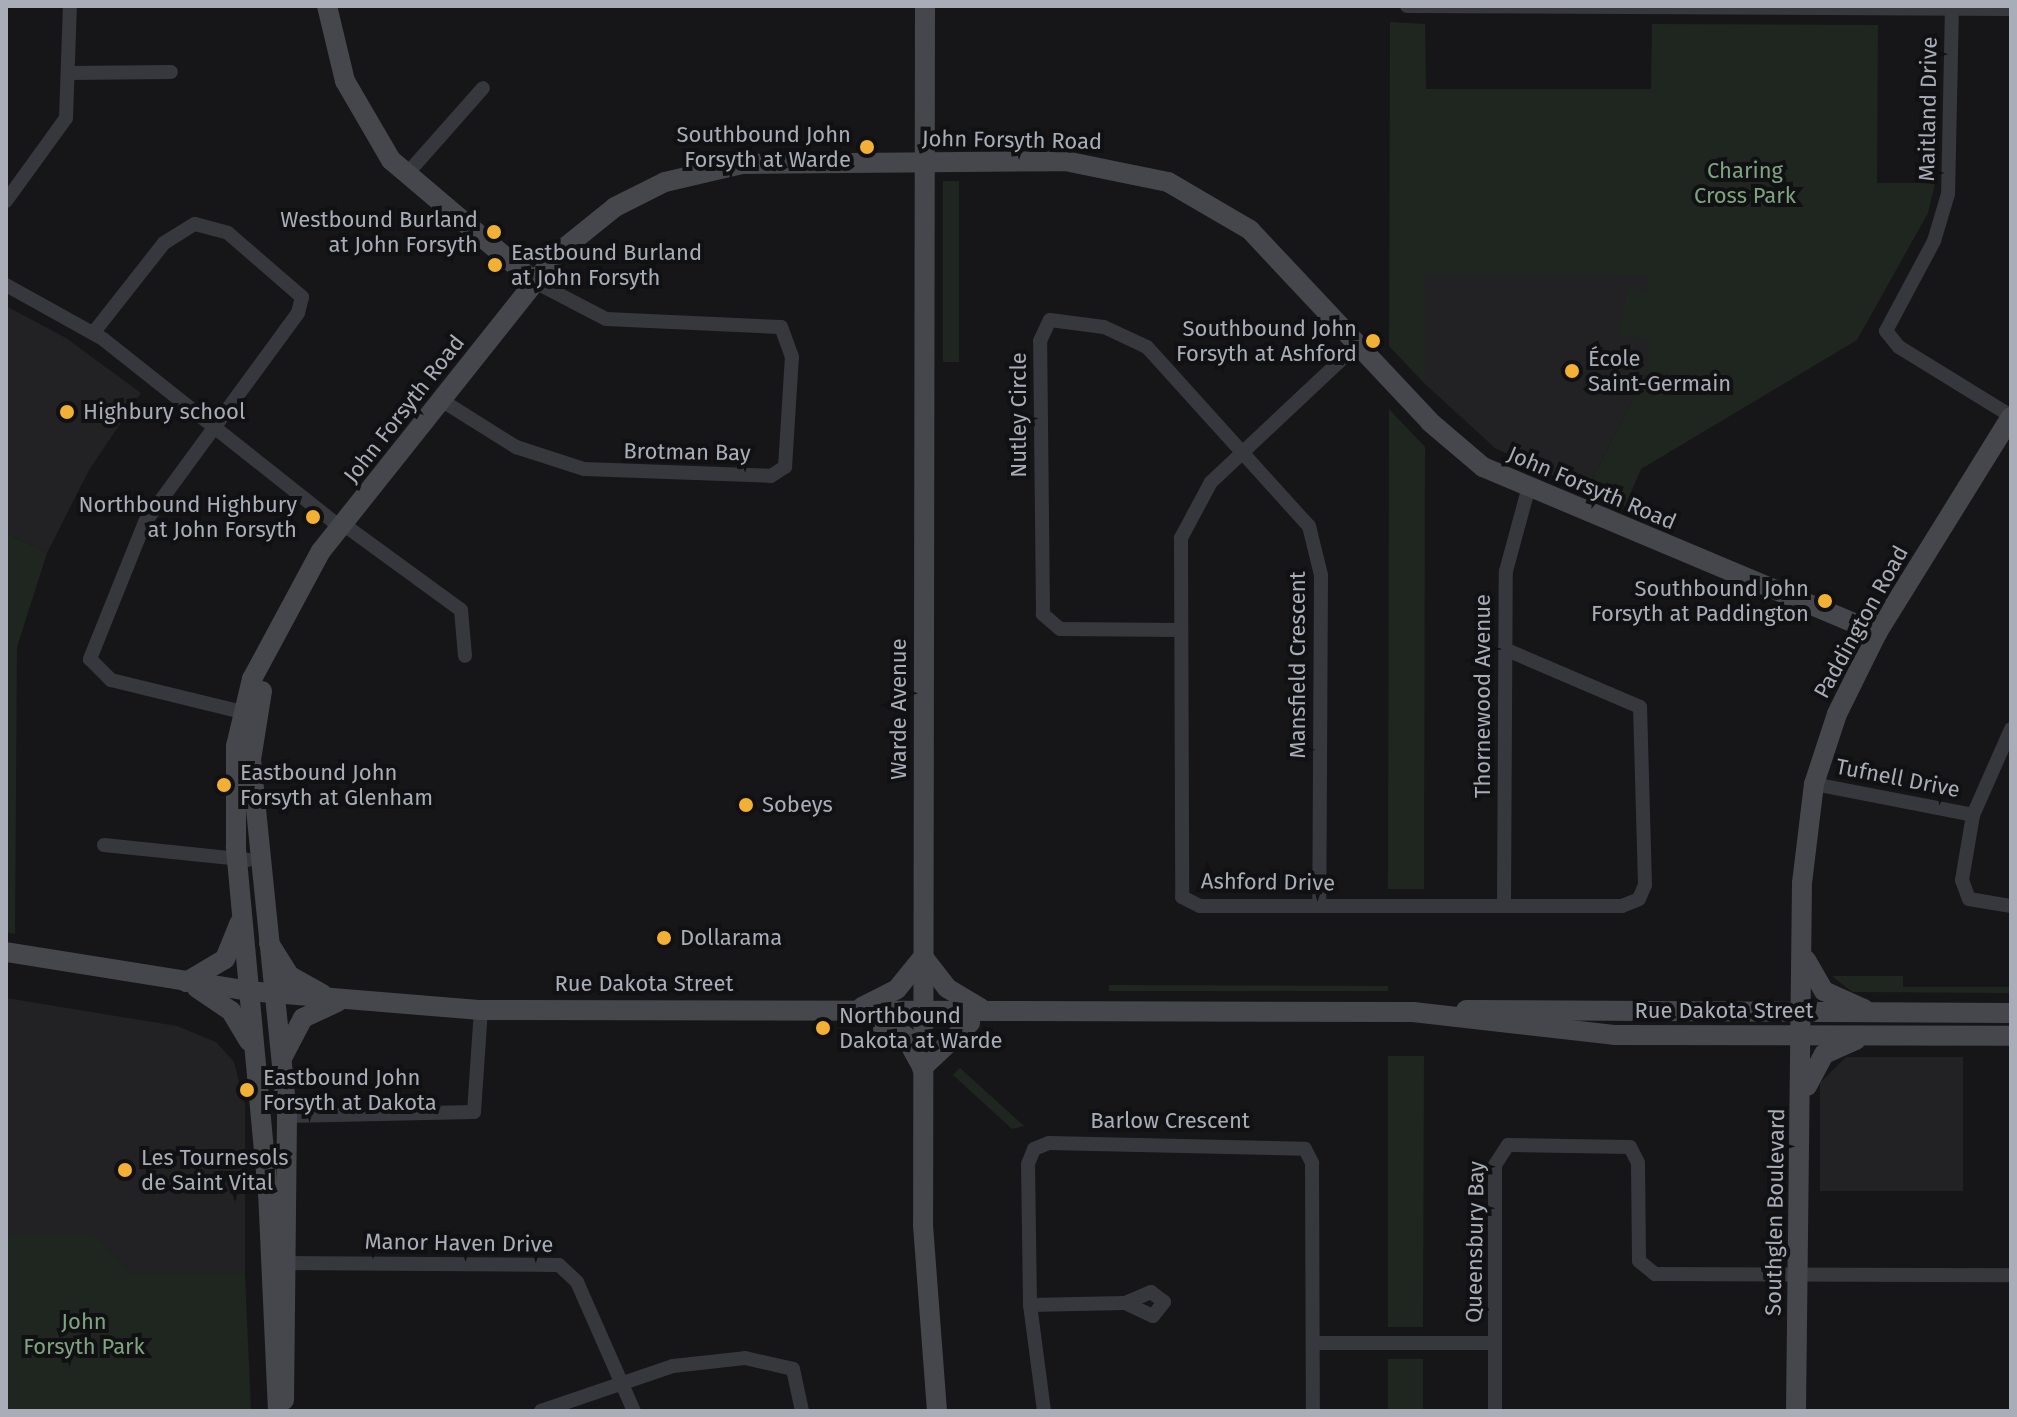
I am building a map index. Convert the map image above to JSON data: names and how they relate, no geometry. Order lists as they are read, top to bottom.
{
  "streets": {
    "street": [
      "Maitland Drive",
      "John Forsyth Road",
      "Nutley Circle",
      "Brotman Bay",
      "Paddington Road",
      "Mansfield Crescent",
      "Thornewood Avenue",
      "Warde Avenue",
      "Tufnell Drive",
      "Ashford Drive",
      "Rue Dakota Street",
      "Barlow Crescent",
      "Southglen Boulevard",
      "Queensbury Bay",
      "Manor Haven Drive"
    ]
  },
  "crossings": [
    ["Maitland Drive", "Paddington Road"],
    ["John Forsyth Road", "Brotman Bay"],
    ["John Forsyth Road", "Paddington Road"],
    ["John Forsyth Road", "Thornewood Avenue"],
    ["John Forsyth Road", "Warde Avenue"],
    ["John Forsyth Road", "Ashford Drive"],
    ["John Forsyth Road", "Manor Haven Drive"],
    ["Nutley Circle", "Mansfield Crescent"],
    ["Nutley Circle", "Ashford Drive"],
    ["Paddington Road", "Tufnell Drive"],
    ["Paddington Road", "Rue Dakota Street"],
    ["Paddington Road", "Southglen Boulevard"],
    ["Mansfield Crescent", "Ashford Drive"],
    ["Thornewood Avenue", "Ashford Drive"],
    ["Warde Avenue", "Rue Dakota Street"],
    ["Rue Dakota Street", "Southglen Boulevard"],
    ["Southglen Boulevard", "Queensbury Bay"]
  ],
  "parks": ["Charing Cross Park", "John Forsyth Park"],
  "places": [
    "Southbound John Forsyth at Warde",
    "Westbound Burland at John Forsyth",
    "Eastbound Burland at John Forsyth",
    "Southbound John Forsyth at Ashford",
    "École Saint-Germain",
    "Highbury school",
    "Northbound Highbury at John Forsyth",
    "Southbound John Forsyth at Paddington",
    "Eastbound John Forsyth at Glenham",
    "Sobeys",
    "Dollarama",
    "Northbound Dakota at Warde",
    "Eastbound John Forsyth at Dakota",
    "Les Tournesols de Saint Vital"
  ]
}
